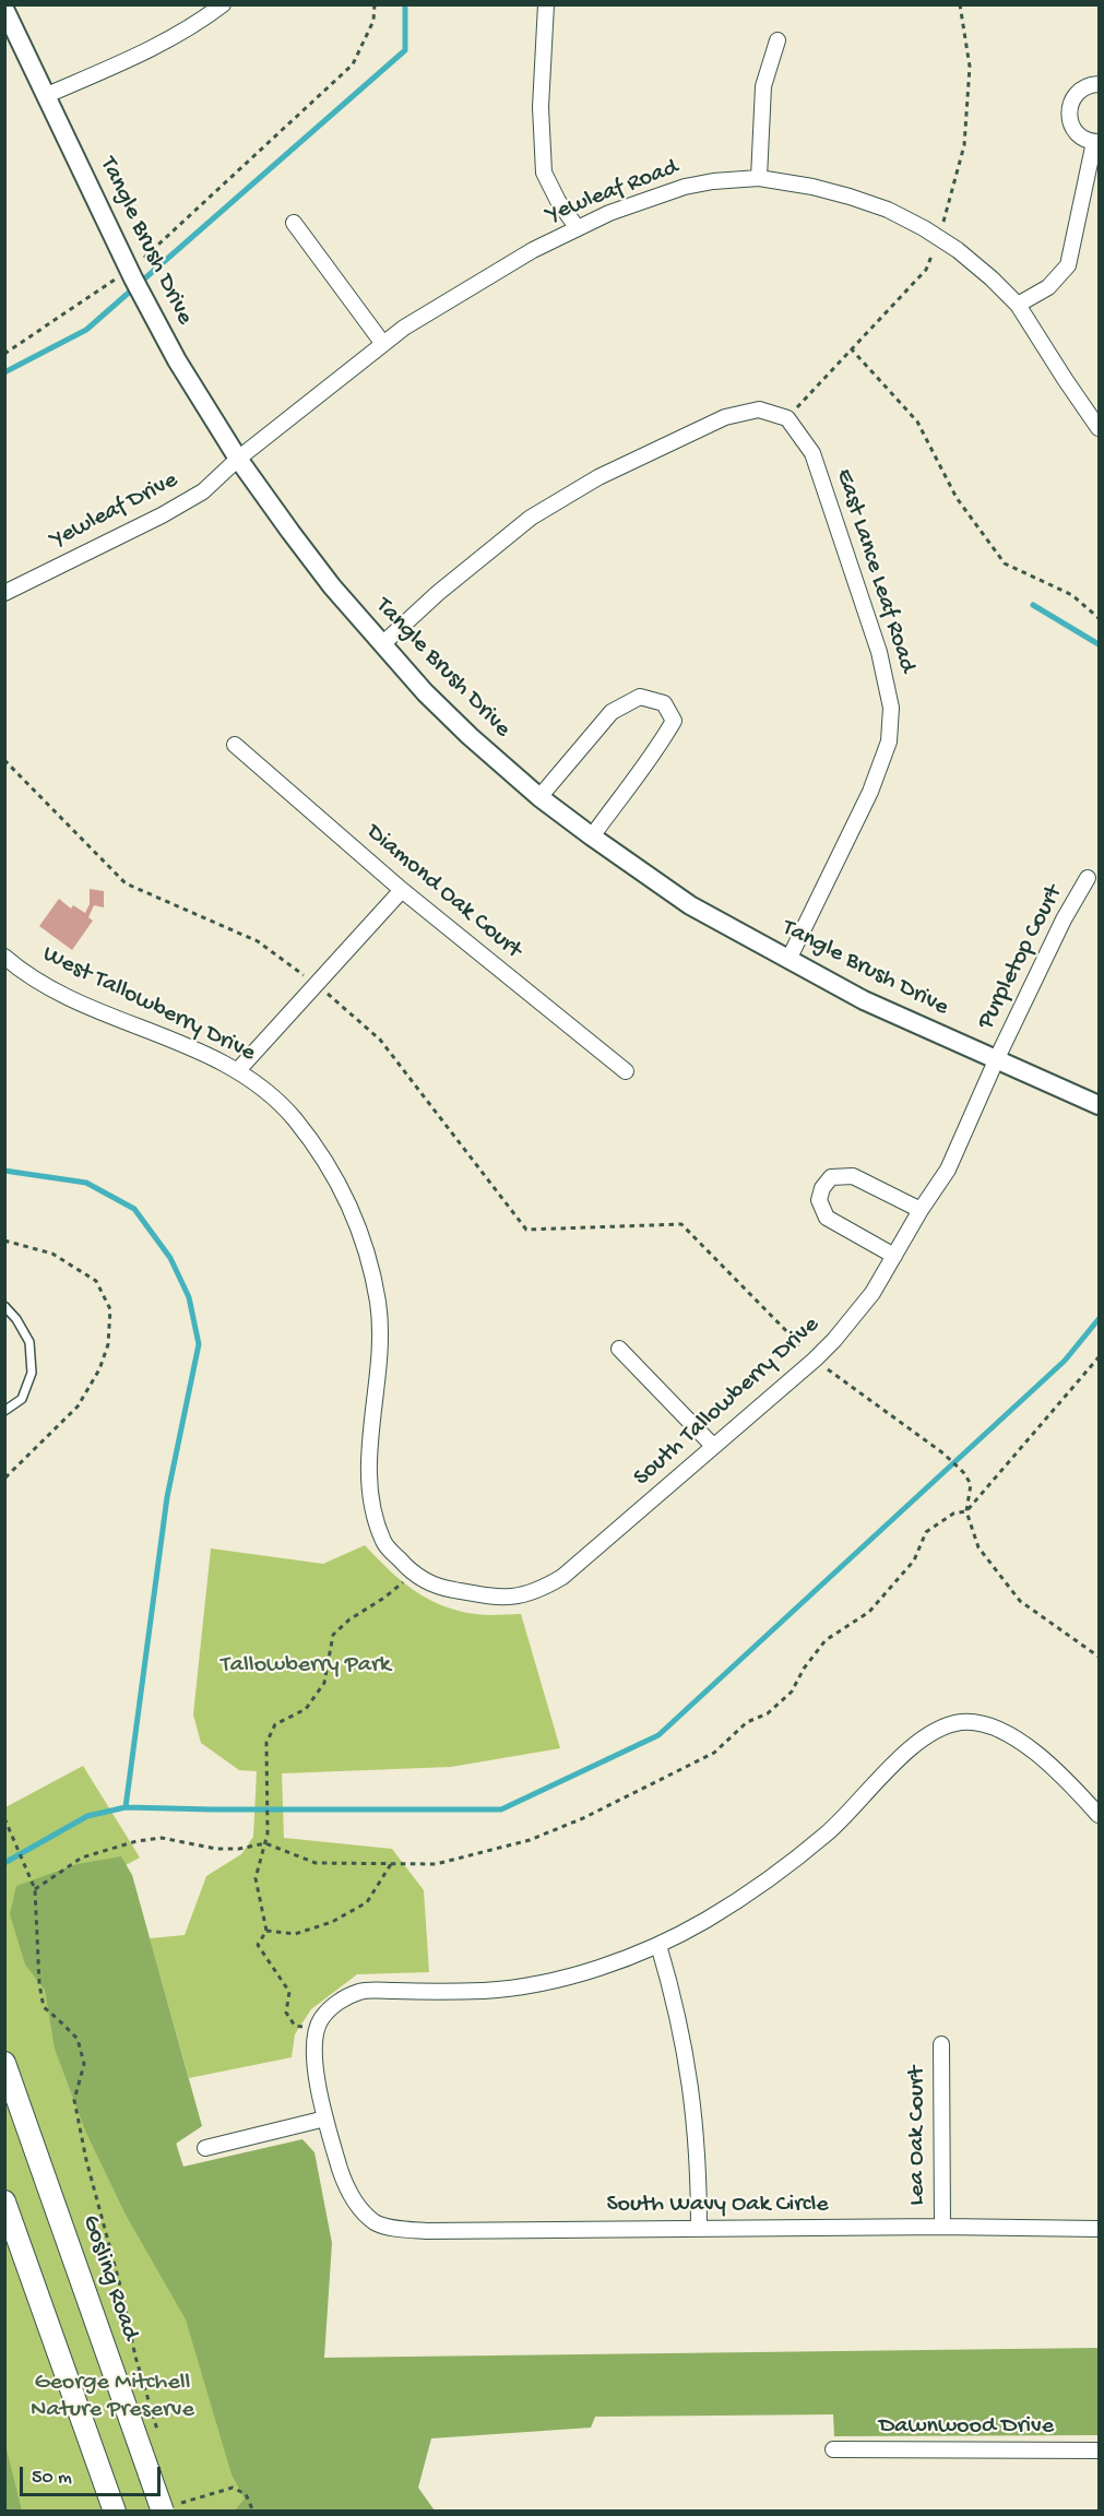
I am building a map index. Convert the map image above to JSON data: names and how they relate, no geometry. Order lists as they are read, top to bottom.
{
  "streets": {
    "main road": ["Gosling Road"],
    "street": [
      "Yewleaf Road",
      "Tangle Brush Drive",
      "Yewleaf Drive",
      "East Lance Leaf Road",
      "Diamond Oak Court",
      "Purpletop Court",
      "West Tallowberry Drive",
      "South Tallowberry Drive",
      "Lea Oak Court",
      "South Wavy Oak Circle",
      "Dawnwood Drive"
    ]
  },
  "crossings": [
    ["Yewleaf Road", "Tangle Brush Drive"],
    ["Yewleaf Road", "Yewleaf Drive"],
    ["Tangle Brush Drive", "Yewleaf Drive"],
    ["Tangle Brush Drive", "East Lance Leaf Road"],
    ["Tangle Brush Drive", "Purpletop Court"],
    ["Tangle Brush Drive", "South Tallowberry Drive"],
    ["Purpletop Court", "South Tallowberry Drive"],
    ["West Tallowberry Drive", "South Tallowberry Drive"],
    ["Lea Oak Court", "South Wavy Oak Circle"]
  ],
  "parks": ["Tallowberry Park", "George Mitchell Nature Preserve"],
  "scale_bar": "50 m"
}
